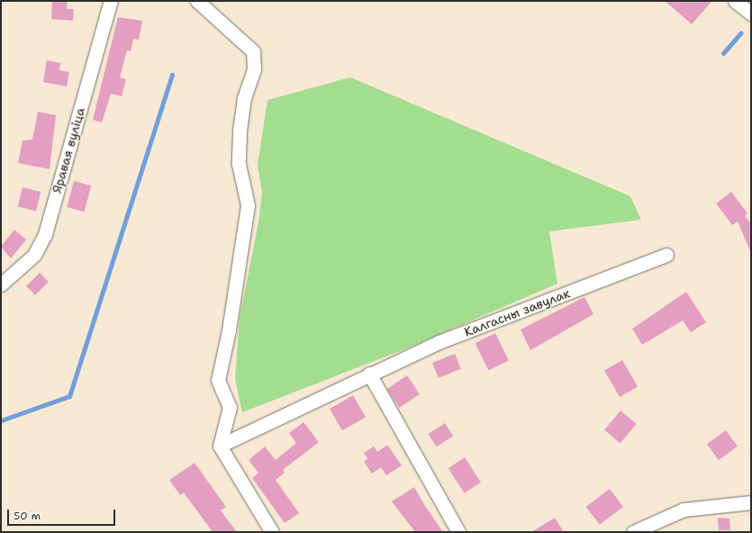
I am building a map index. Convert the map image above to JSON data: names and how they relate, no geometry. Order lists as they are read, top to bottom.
{
  "streets": {
    "street": ["Яравая вуліца", "Калгасны завулак"]
  },
  "scale_bar": "50 m"
}
